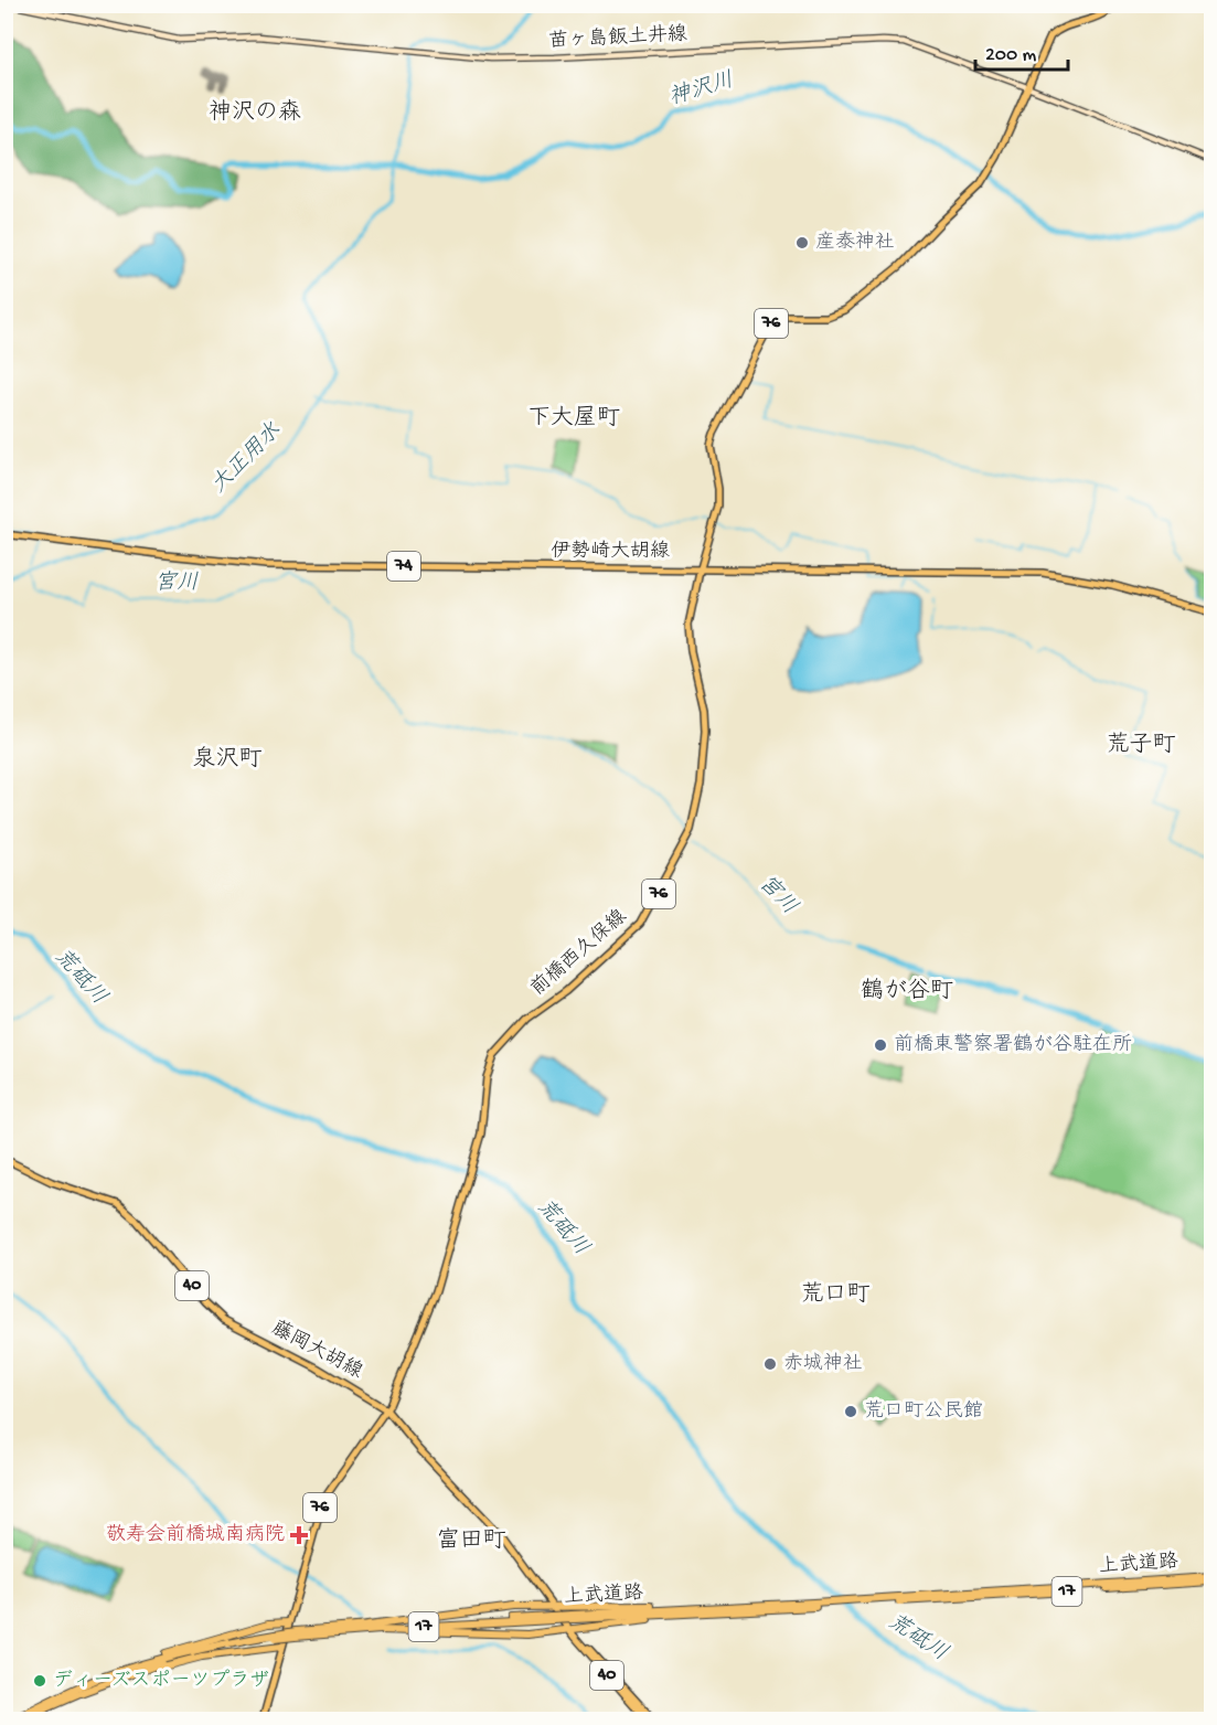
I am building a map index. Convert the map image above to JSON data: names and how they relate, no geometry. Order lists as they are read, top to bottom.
{
  "streets": {
    "highway": ["上武道路", "17"],
    "main road": [
      "苗ヶ島飯土井線",
      "76",
      "伊勢崎大胡線",
      "74",
      "前橋西久保線",
      "40",
      "藤岡大胡線"
    ]
  },
  "crossings": [
    ["苗ヶ島飯土井線", "前橋西久保線"],
    ["伊勢崎大胡線", "前橋西久保線"],
    ["前橋西久保線", "藤岡大胡線"],
    ["藤岡大胡線", "17"],
    ["上武道路", "17"]
  ],
  "districts": [
    "神沢の森",
    "下大屋町",
    "荒子町",
    "泉沢町",
    "鶴が谷町",
    "荒口町",
    "富田町"
  ],
  "water": [
    "神沢川",
    "大正用水",
    "宮川",
    "荒砥川"
  ],
  "places": {
    "other": [
      "産泰神社",
      "前橋東警察署鶴が谷駐在所",
      "赤城神社",
      "荒口町公民館",
      "ディーズスポーツプラザ"
    ],
    "health": ["敬寿会前橋城南病院"]
  },
  "scale_bar": "200 m"
}
